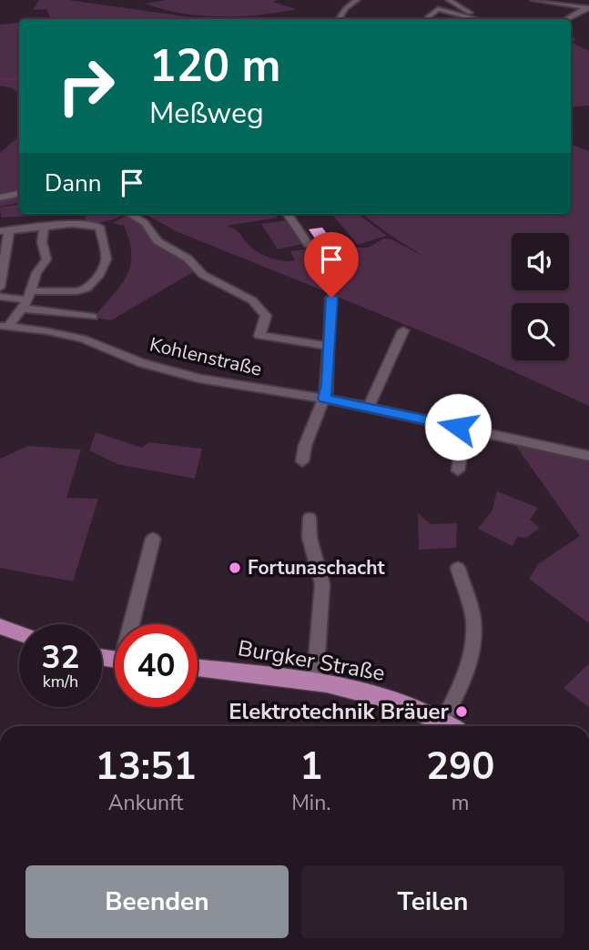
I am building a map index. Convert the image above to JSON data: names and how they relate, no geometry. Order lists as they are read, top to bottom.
{
  "streets": {
    "main road": ["Burgker Straße"],
    "street": ["Kohlenstraße"]
  },
  "places": ["Fortunaschacht", "Elektrotechnik Bräuer"],
  "page": {
    "turn": ["120 m", "Meßweg"],
    "then": "Dann",
    "speed": "32 km/h",
    "limit": "40",
    "eta": [
      "13:51",
      "Ankunft",
      "1",
      "Min.",
      "290",
      "m"
    ],
    "buttons": ["Beenden", "Teilen"]
  }
}
